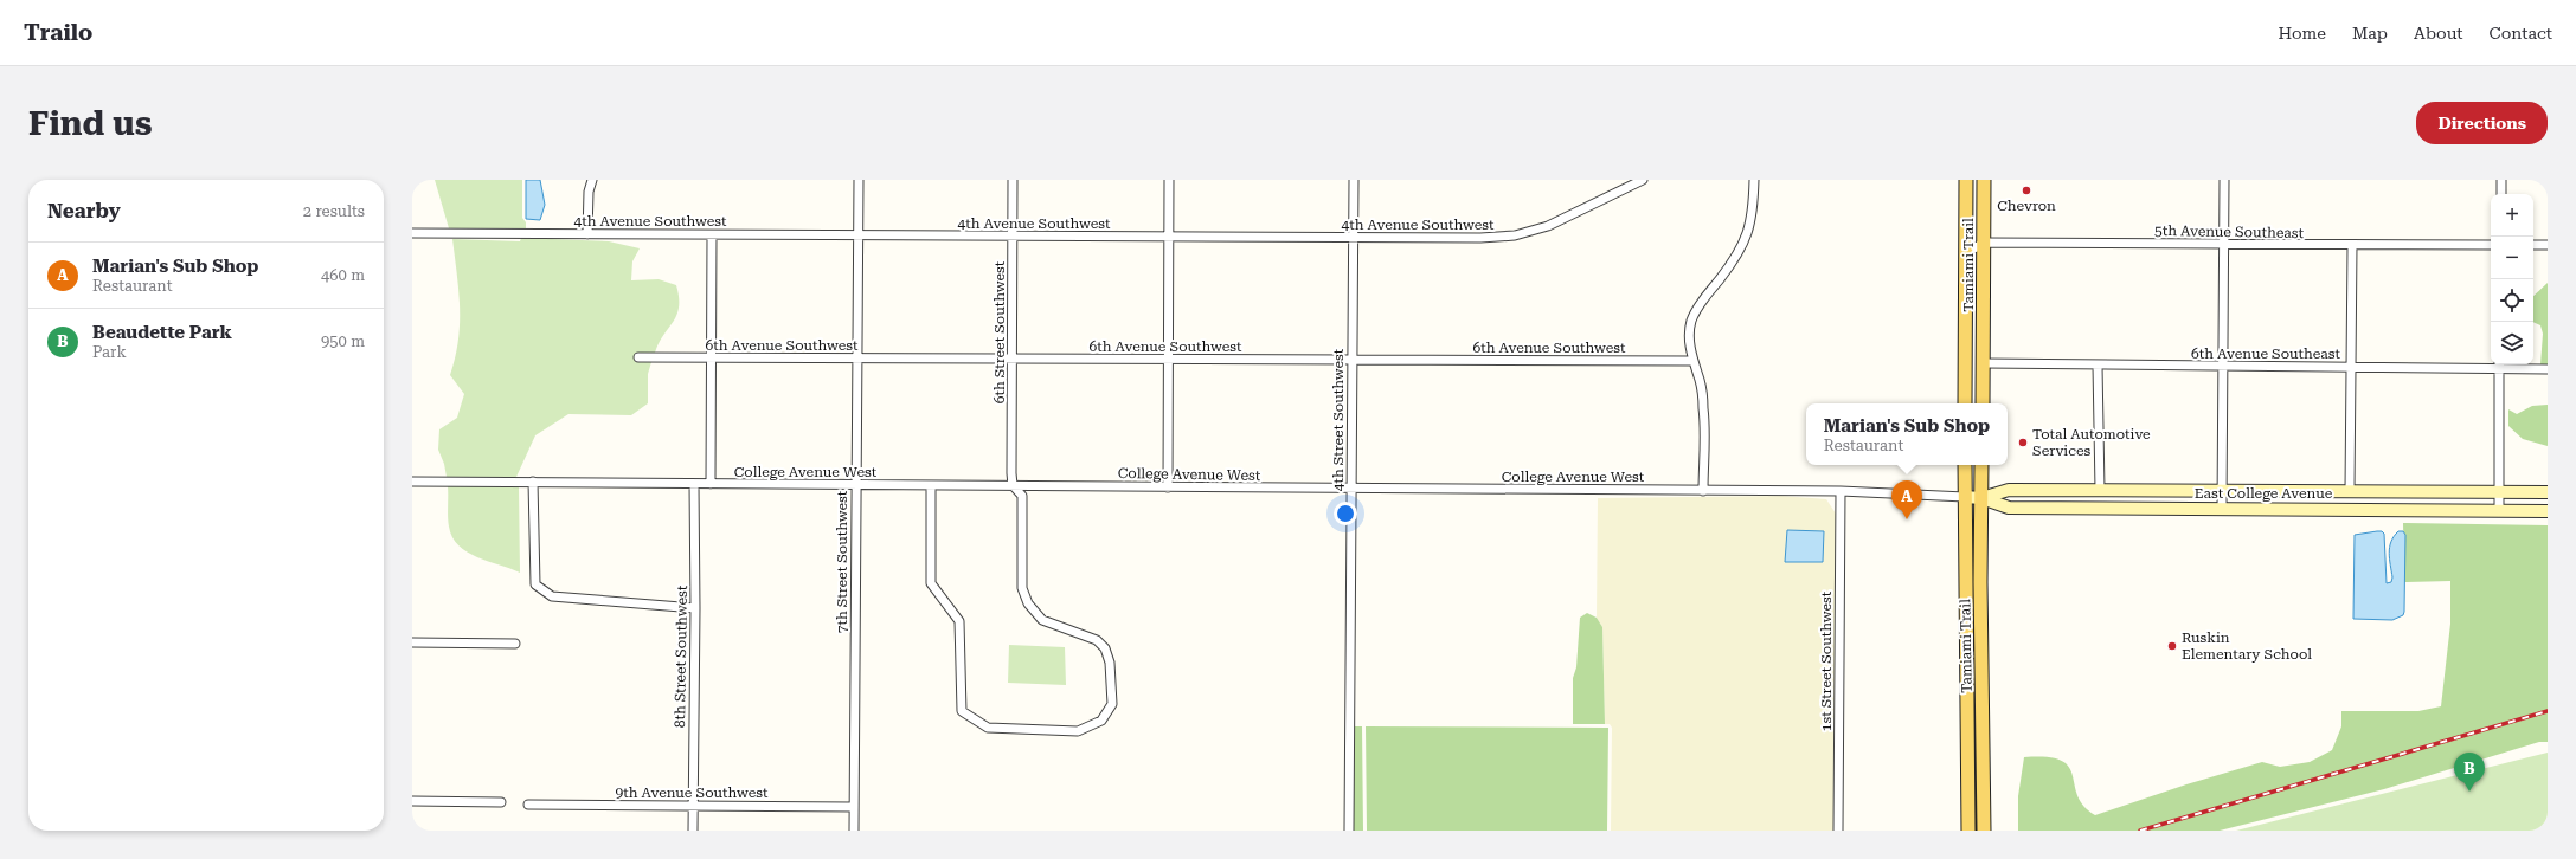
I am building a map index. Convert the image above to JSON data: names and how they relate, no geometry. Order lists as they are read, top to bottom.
{
  "streets": {
    "main road": ["Tamiami Trail", "East College Avenue"],
    "street": [
      "4th Avenue Southwest",
      "5th Avenue Southeast",
      "6th Street Southwest",
      "6th Avenue Southwest",
      "6th Avenue Southeast",
      "4th Street Southwest",
      "College Avenue West",
      "7th Street Southwest",
      "8th Street Southwest",
      "1st Street Southwest",
      "9th Avenue Southwest"
    ]
  },
  "crossings": [
    ["4th Avenue Southwest", "6th Street Southwest"],
    ["4th Avenue Southwest", "4th Street Southwest"],
    ["4th Avenue Southwest", "7th Street Southwest"],
    ["5th Avenue Southeast", "Tamiami Trail"],
    ["Tamiami Trail", "6th Avenue Southeast"],
    ["Tamiami Trail", "College Avenue West"],
    ["Tamiami Trail", "East College Avenue"],
    ["6th Street Southwest", "6th Avenue Southwest"],
    ["6th Street Southwest", "College Avenue West"],
    ["6th Avenue Southwest", "4th Street Southwest"],
    ["6th Avenue Southwest", "7th Street Southwest"],
    ["4th Street Southwest", "College Avenue West"],
    ["College Avenue West", "East College Avenue"],
    ["College Avenue West", "7th Street Southwest"],
    ["College Avenue West", "8th Street Southwest"],
    ["College Avenue West", "1st Street Southwest"],
    ["7th Street Southwest", "9th Avenue Southwest"],
    ["8th Street Southwest", "9th Avenue Southwest"]
  ],
  "places": ["Chevron", "Total Automotive Services", "Ruskin Elementary School"],
  "page": {
    "header": "Trailo",
    "nav": [
      "Home",
      "Map",
      "About",
      "Contact"
    ],
    "buttons": "Directions",
    "title": "Find us",
    "heading": ["Nearby", "2 results"],
    "map_buttons": ["+", "−"],
    "list": [
      {
        "mark": "A",
        "name": "Marian's Sub Shop",
        "note": "Restaurant",
        "value": "460 m"
      },
      {
        "mark": "B",
        "name": "Beaudette Park",
        "note": "Park",
        "value": "950 m"
      }
    ],
    "popup": ["Marian's Sub Shop", "Restaurant"],
    "pins": ["A", "B"]
  }
}
